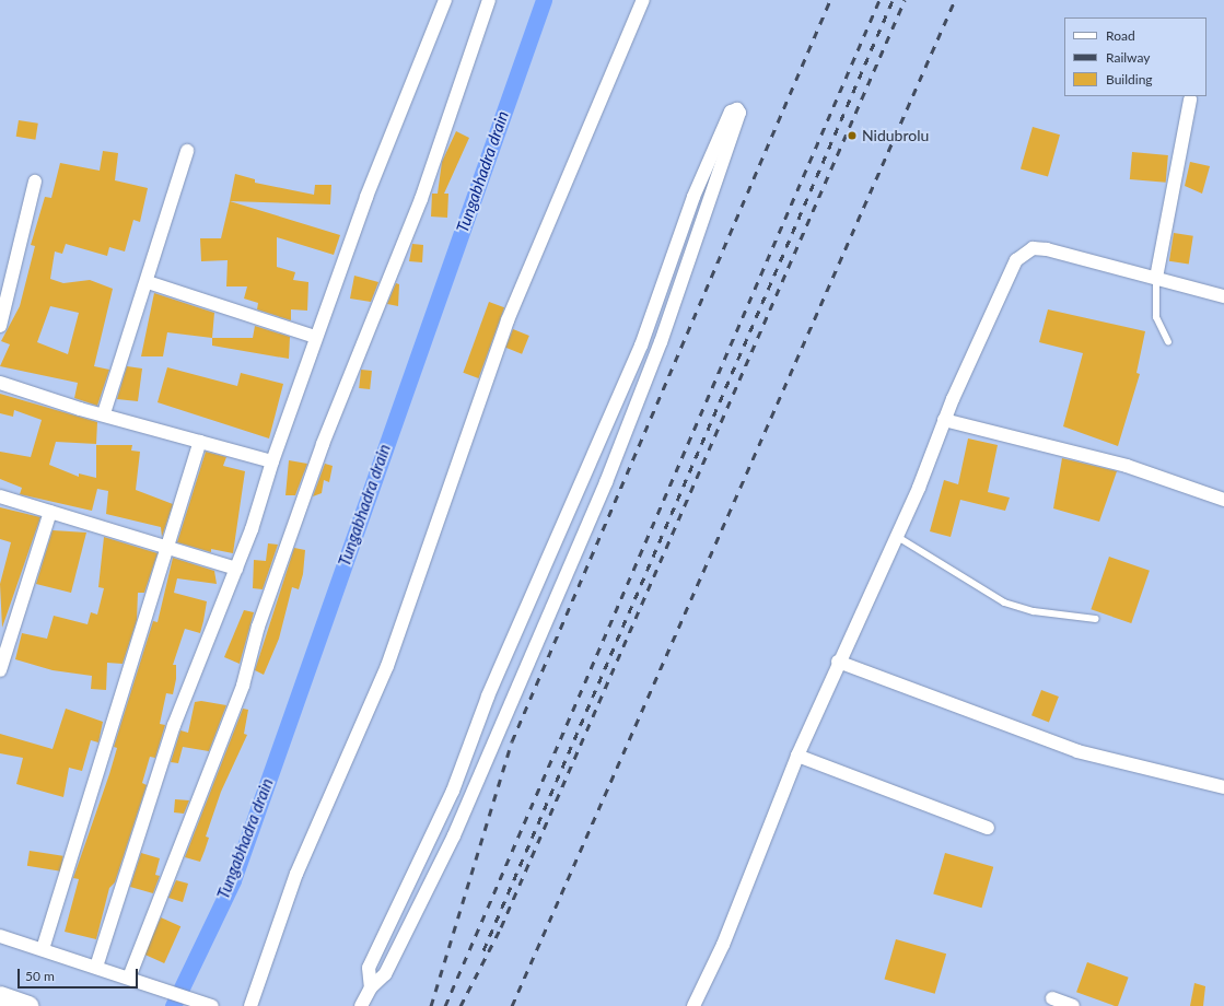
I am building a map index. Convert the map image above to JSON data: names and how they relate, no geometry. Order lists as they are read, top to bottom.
{
  "water": ["Tungabhadra drain"],
  "places": ["Nidubrolu"],
  "legend": ["Road", "Railway", "Building"],
  "scale_bar": "50 m"
}
